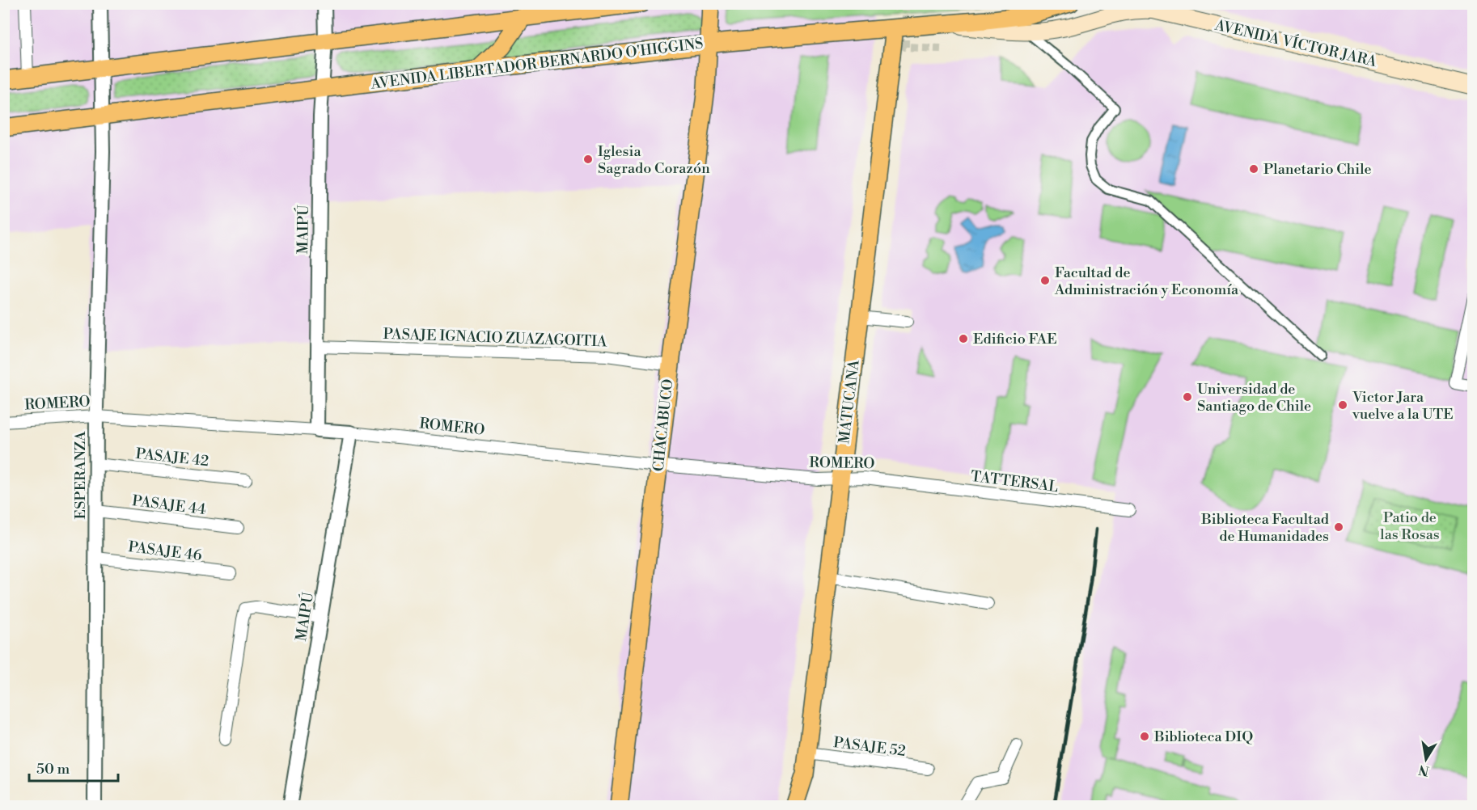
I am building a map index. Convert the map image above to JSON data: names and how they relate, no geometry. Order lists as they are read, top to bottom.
{
  "streets": {
    "main road": [
      "AVENIDA VÍCTOR JARA",
      "AVENIDA LIBERTADOR BERNARDO O'HIGGINS",
      "MATUCANA",
      "CHACABUCO"
    ],
    "street": [
      "MAIPÚ",
      "PASAJE IGNACIO ZUAZAGOITIA",
      "ROMERO",
      "PASAJE 42",
      "ESPERANZA",
      "TATTERSAL",
      "PASAJE 44",
      "PASAJE 46",
      "PASAJE 52"
    ]
  },
  "crossings": [
    ["AVENIDA VÍCTOR JARA", "AVENIDA LIBERTADOR BERNARDO O'HIGGINS"],
    ["AVENIDA LIBERTADOR BERNARDO O'HIGGINS", "MAIPÚ"],
    ["AVENIDA LIBERTADOR BERNARDO O'HIGGINS", "MATUCANA"],
    ["AVENIDA LIBERTADOR BERNARDO O'HIGGINS", "CHACABUCO"],
    ["AVENIDA LIBERTADOR BERNARDO O'HIGGINS", "ESPERANZA"],
    ["MAIPÚ", "PASAJE IGNACIO ZUAZAGOITIA"],
    ["MAIPÚ", "ROMERO"],
    ["PASAJE IGNACIO ZUAZAGOITIA", "CHACABUCO"],
    ["MATUCANA", "ROMERO"],
    ["MATUCANA", "PASAJE 52"],
    ["ROMERO", "CHACABUCO"],
    ["ROMERO", "ESPERANZA"],
    ["ROMERO", "TATTERSAL"],
    ["PASAJE 42", "ESPERANZA"],
    ["ESPERANZA", "PASAJE 44"],
    ["ESPERANZA", "PASAJE 46"]
  ],
  "parks": ["Patio de las Rosas"],
  "places": [
    "Iglesia Sagrado Corazón",
    "Planetario Chile",
    "Facultad de Administración y Economía",
    "Edificio FAE",
    "Universidad de Santiago de Chile",
    "Victor Jara vuelve a la UTE",
    "Biblioteca Facultad de Humanidades",
    "Biblioteca DIQ"
  ],
  "scale_bar": "50 m",
  "north": "bottom"
}
